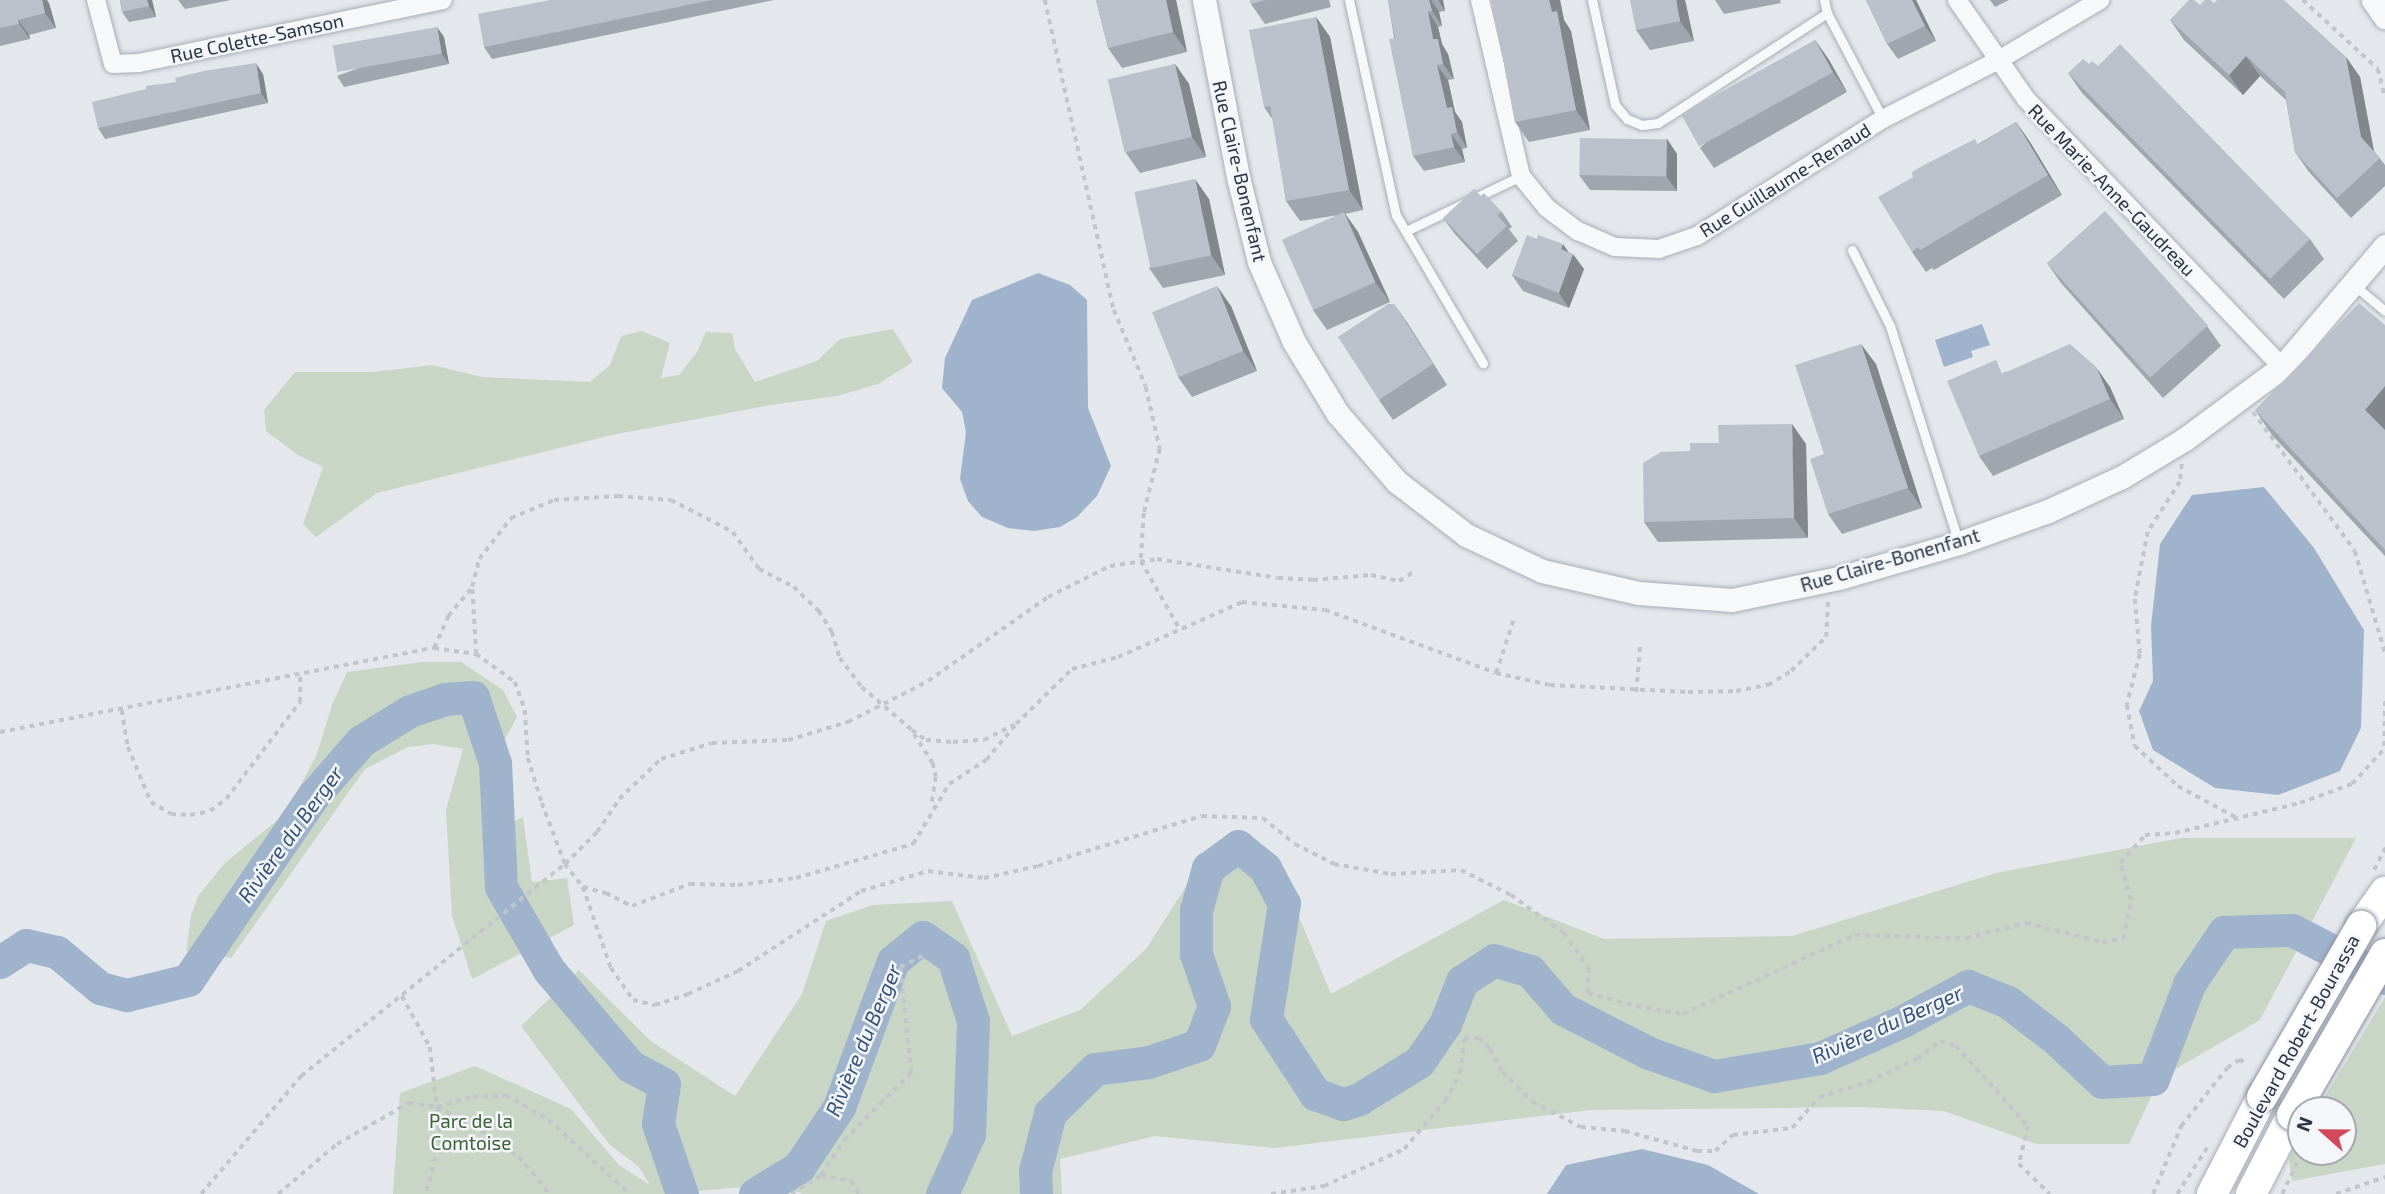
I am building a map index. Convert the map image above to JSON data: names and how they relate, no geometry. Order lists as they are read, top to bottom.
{
  "streets": {
    "highway": ["Boulevard Robert-Bourassa"],
    "street": [
      "Rue Colette-Samson",
      "Rue Claire-Bonenfant",
      "Rue Guillaume-Renaud",
      "Rue Marie-Anne-Gaudreau"
    ]
  },
  "crossings": [
    ["Rue Claire-Bonenfant", "Rue Marie-Anne-Gaudreau"],
    ["Rue Guillaume-Renaud", "Rue Marie-Anne-Gaudreau"]
  ],
  "water": ["Rivière du Berger"],
  "parks": ["Parc de la Comtoise"],
  "north": "left"
}
